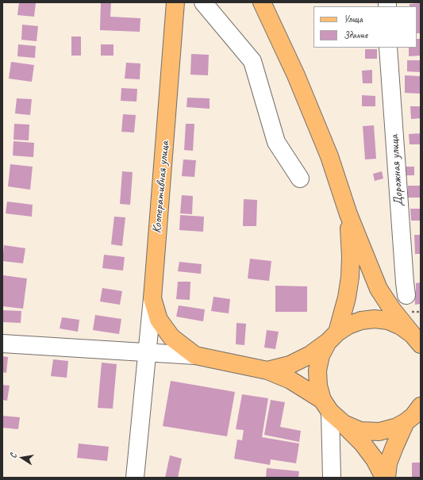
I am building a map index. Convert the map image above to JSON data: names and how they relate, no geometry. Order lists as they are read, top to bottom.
{
  "streets": {
    "main road": ["Кооперативная улица"],
    "street": ["Дорожная улица"]
  },
  "legend": ["Улица", "Здание"],
  "north": "left"
}
